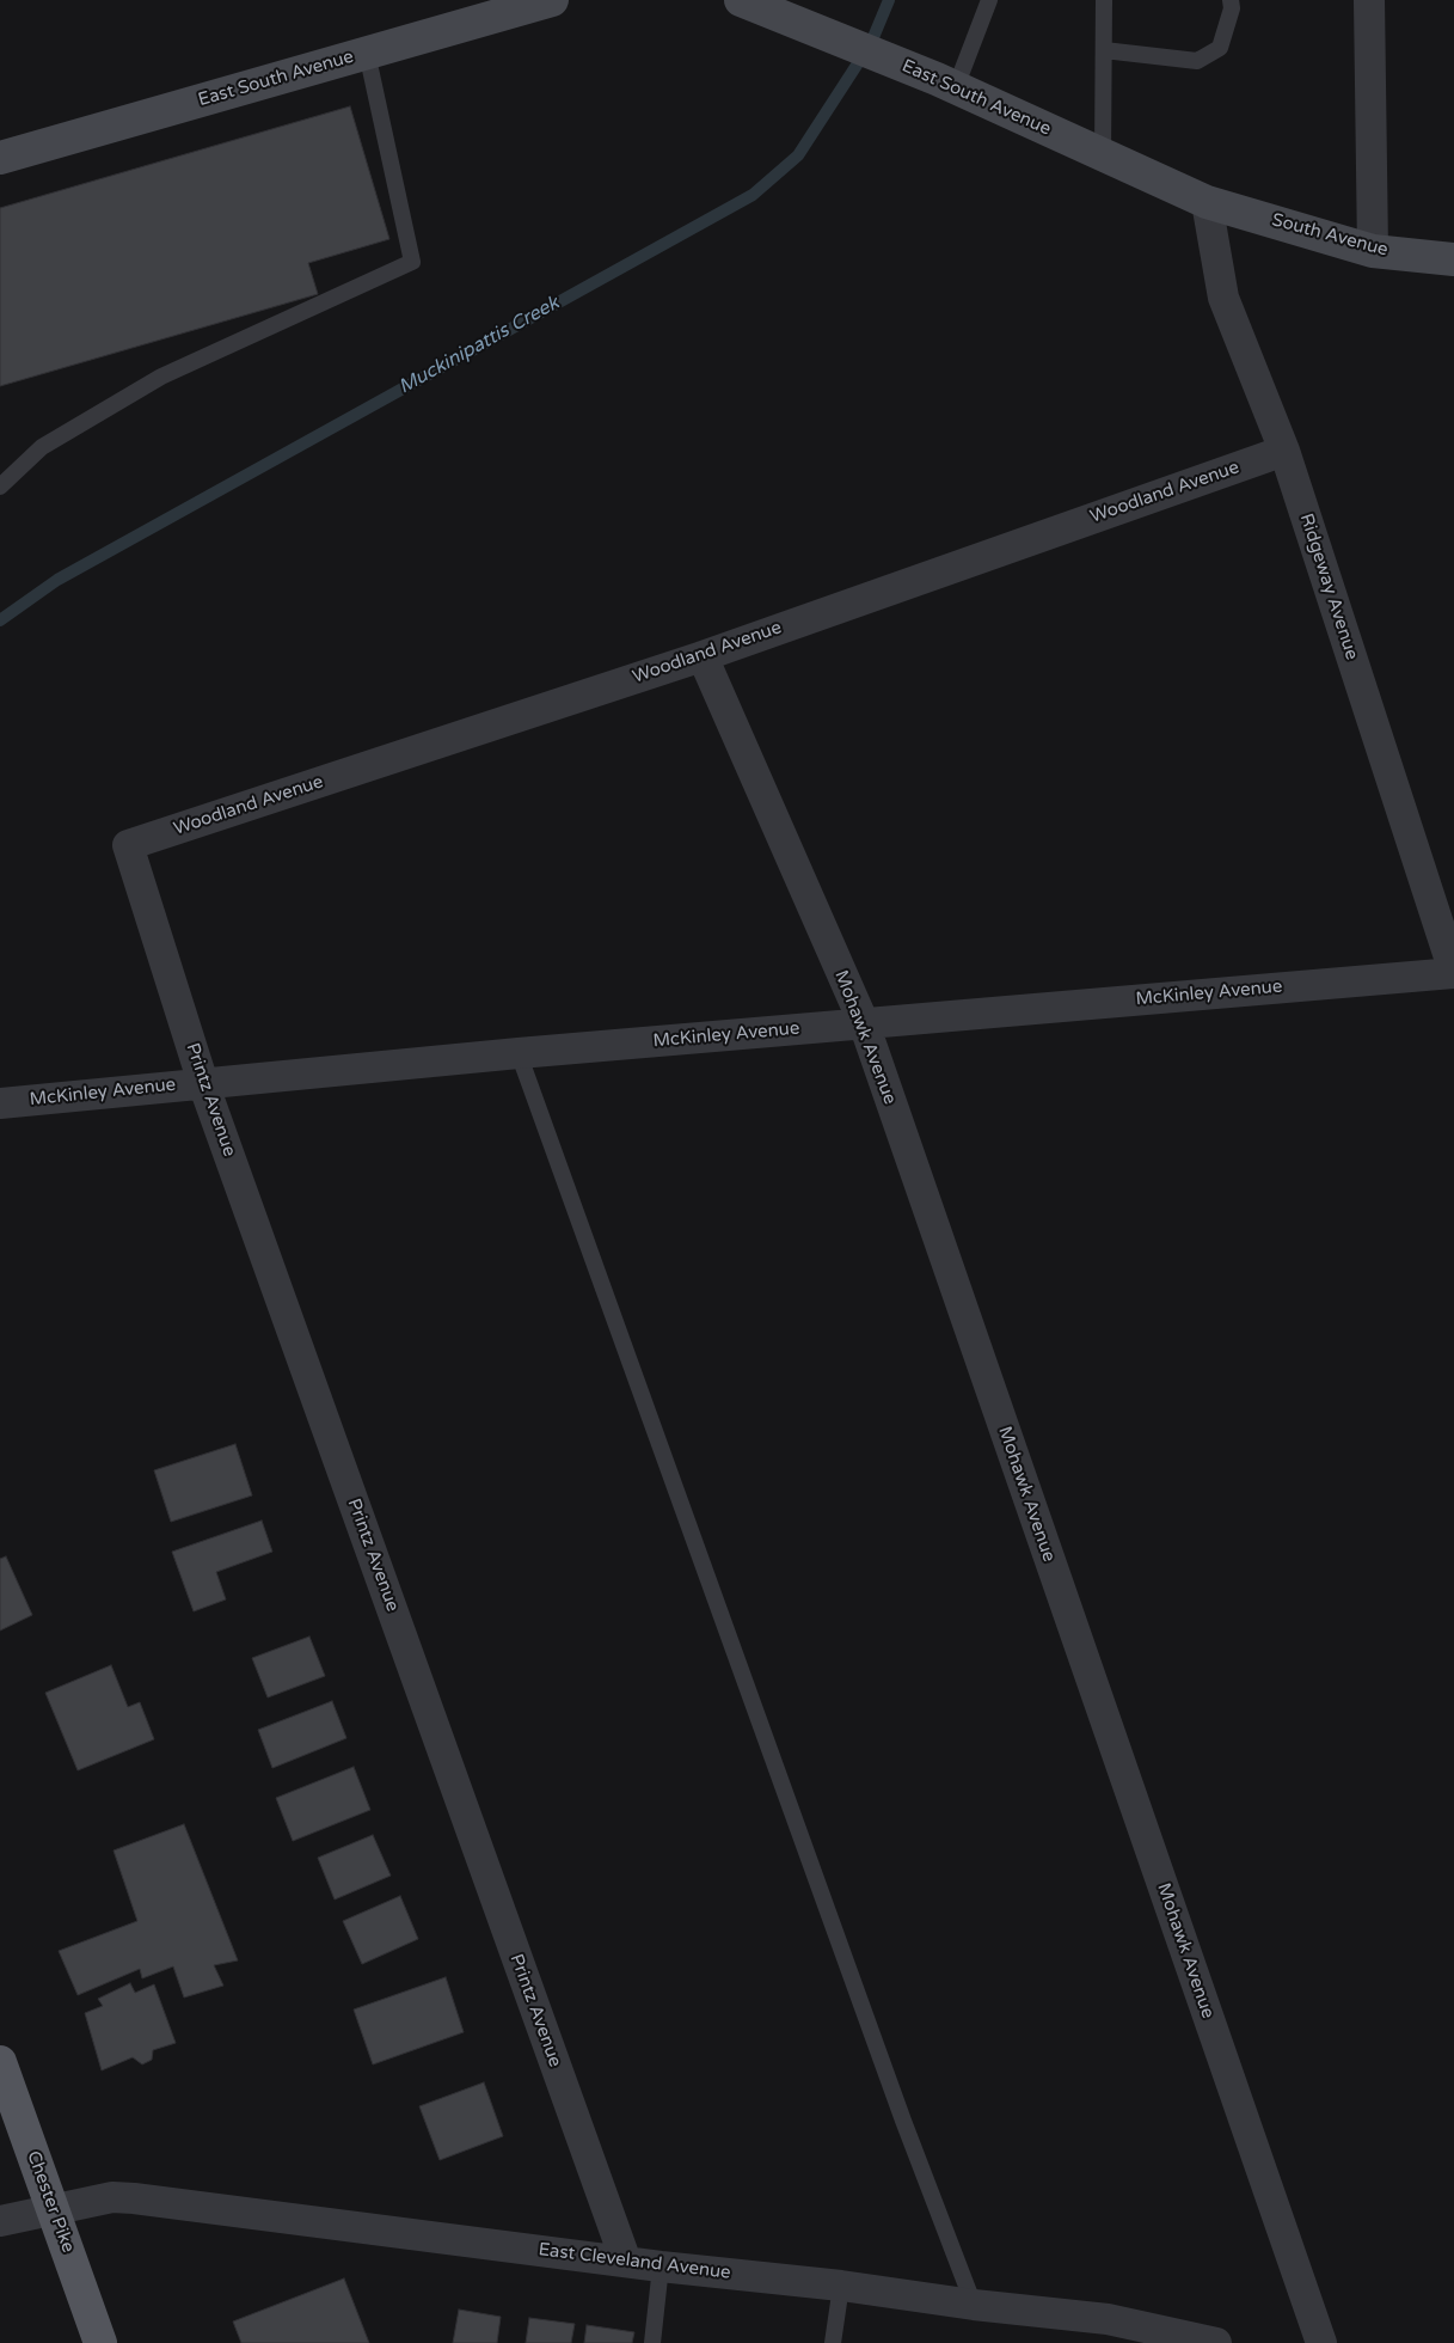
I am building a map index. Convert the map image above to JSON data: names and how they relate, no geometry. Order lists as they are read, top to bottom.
{
  "streets": {
    "main road": ["Chester Pike"],
    "street": [
      "East South Avenue",
      "South Avenue",
      "Woodland Avenue",
      "Ridgeway Avenue",
      "McKinley Avenue",
      "Mohawk Avenue",
      "Printz Avenue",
      "East Cleveland Avenue"
    ]
  },
  "crossings": [
    ["East South Avenue", "South Avenue"],
    ["East South Avenue", "Ridgeway Avenue"],
    ["South Avenue", "Ridgeway Avenue"],
    ["Woodland Avenue", "Ridgeway Avenue"],
    ["Woodland Avenue", "Mohawk Avenue"],
    ["Woodland Avenue", "Printz Avenue"],
    ["Ridgeway Avenue", "McKinley Avenue"],
    ["McKinley Avenue", "Mohawk Avenue"],
    ["McKinley Avenue", "Printz Avenue"],
    ["Printz Avenue", "East Cleveland Avenue"],
    ["Chester Pike", "East Cleveland Avenue"]
  ],
  "water": ["Muckinipattis Creek"]
}
